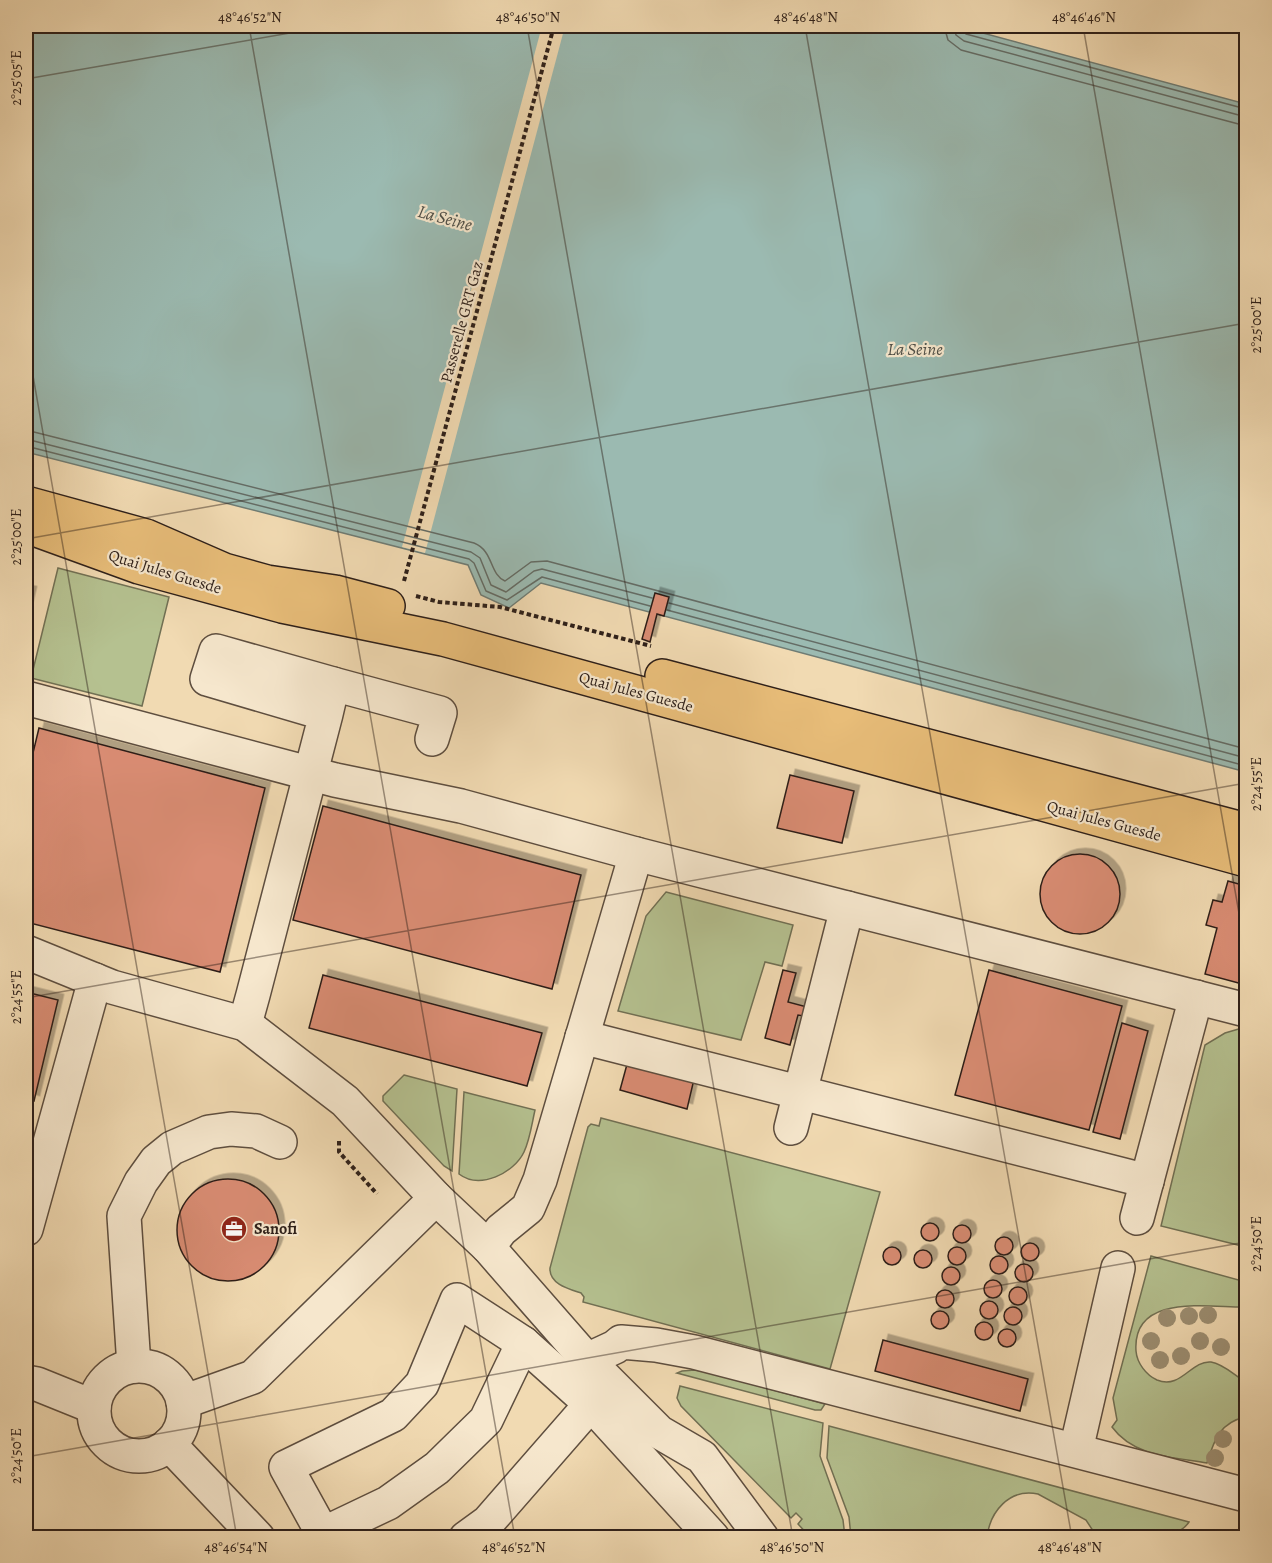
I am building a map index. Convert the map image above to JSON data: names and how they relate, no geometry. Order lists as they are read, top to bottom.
{
  "streets": {
    "main road": ["Quai Jules Guesde"],
    "path": ["Passerelle GRT Gaz"]
  },
  "water": ["La Seine"],
  "places": {
    "office": ["Sanofi"]
  },
  "coordinates": [
    "48°46'52\"N",
    "48°46'50\"N",
    "48°46'48\"N",
    "48°46'46\"N",
    "2°25'05\"E",
    "2°25'00\"E",
    "2°24'55\"E",
    "2°24'50\"E",
    "48°46'54\"N"
  ]
}
